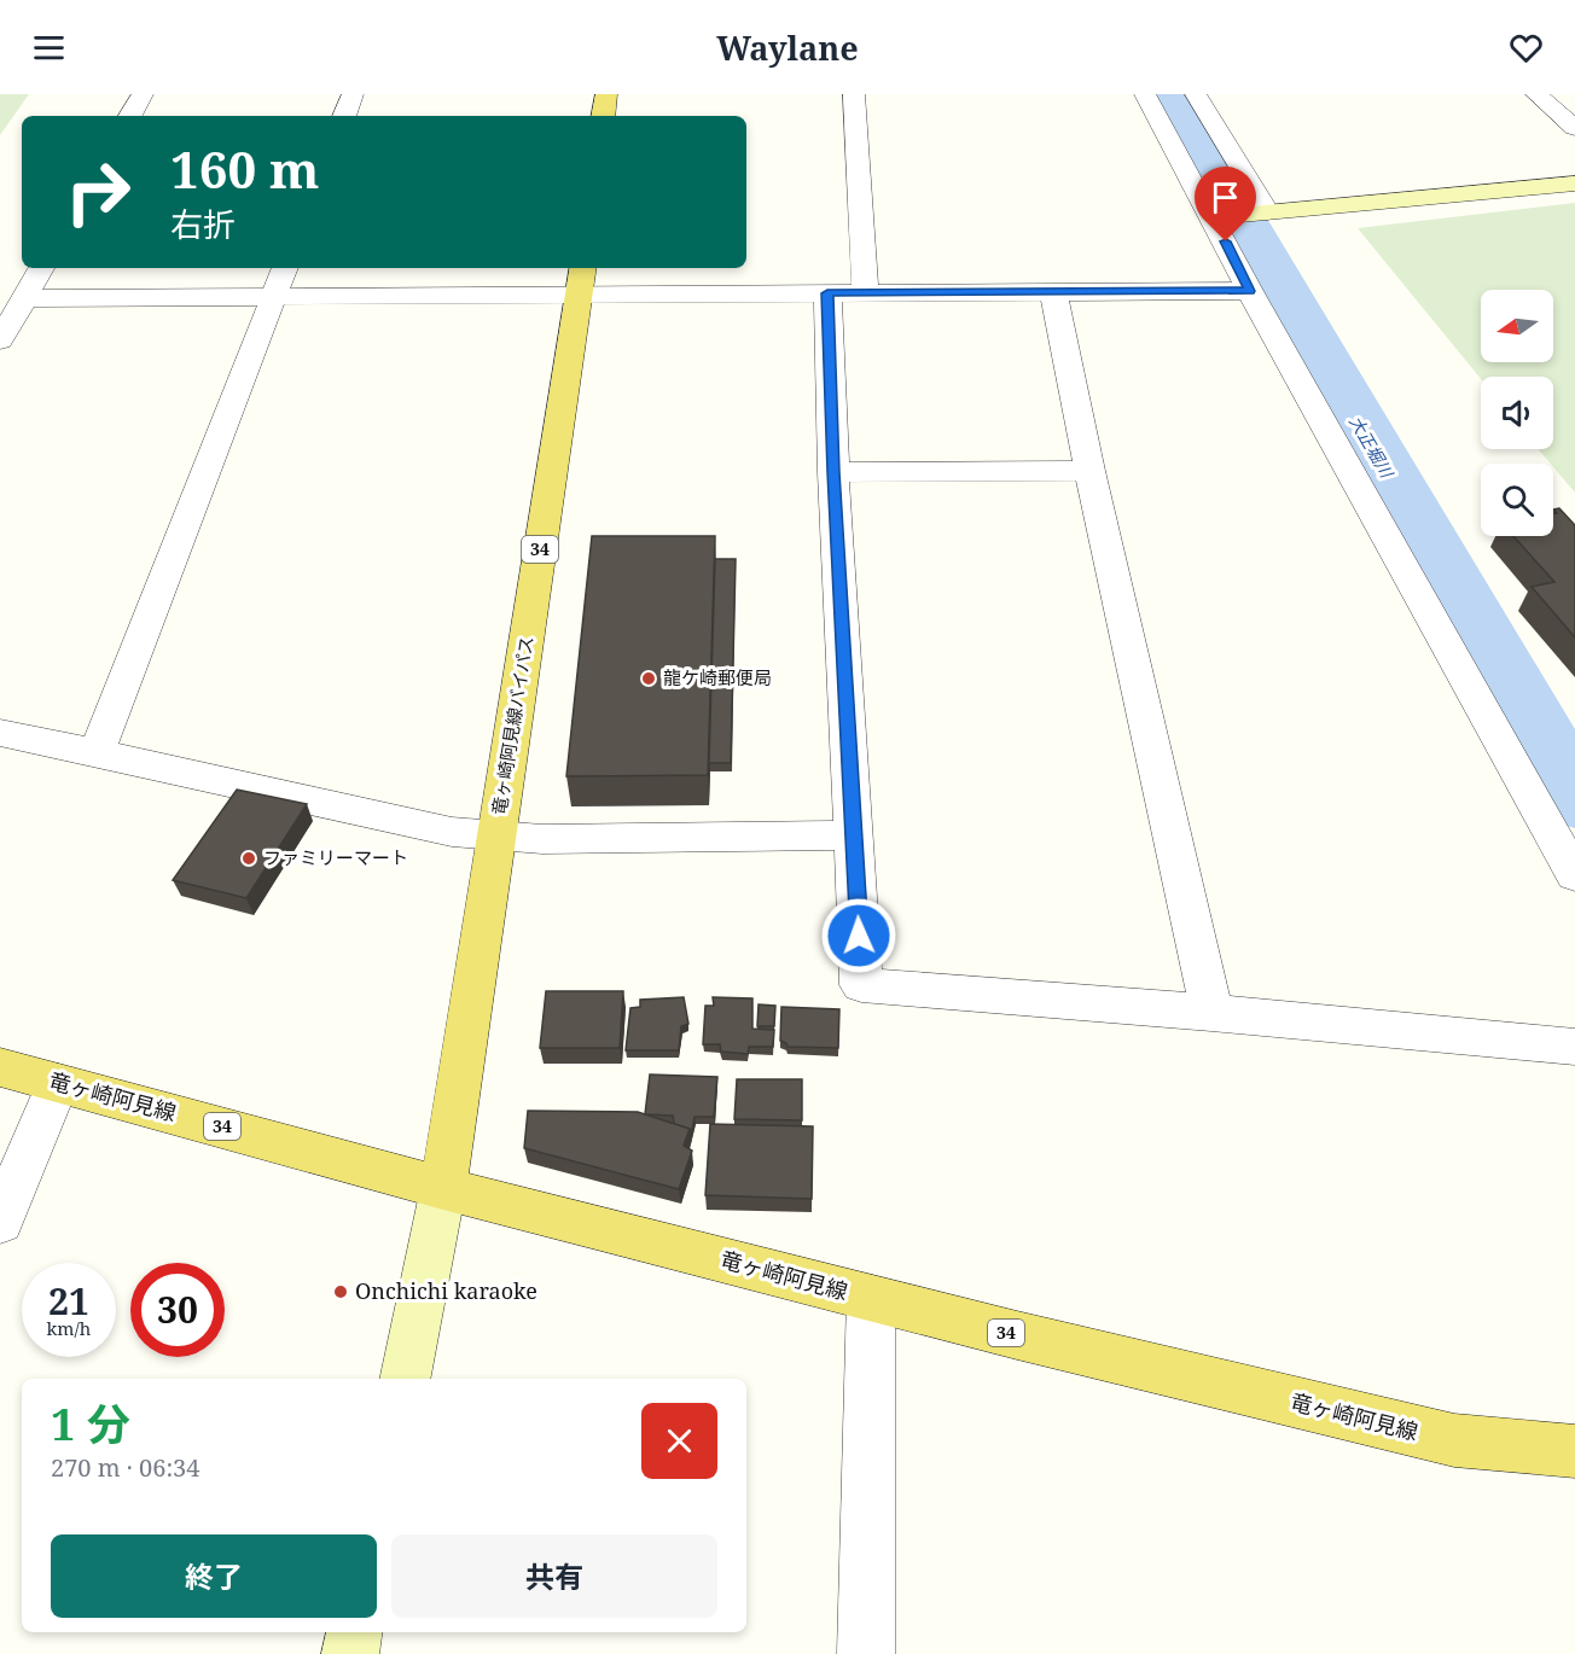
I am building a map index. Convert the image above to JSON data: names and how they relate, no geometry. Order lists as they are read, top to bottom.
{
  "streets": {
    "main road": ["34", "竜ヶ崎阿見線バイパス", "竜ヶ崎阿見線"]
  },
  "crossings": [
    ["竜ヶ崎阿見線バイパス", "竜ヶ崎阿見線"]
  ],
  "water": ["大正堀川"],
  "places": ["龍ケ崎郵便局", "ファミリーマート", "Onchichi karaoke"],
  "north": "left",
  "page": {
    "header": "Waylane",
    "turn": ["160 m", "右折"],
    "speed": "21 km/h",
    "limit": "30",
    "heading": ["1 分", "270 m · 06:34"],
    "buttons": ["終了", "共有"]
  }
}
